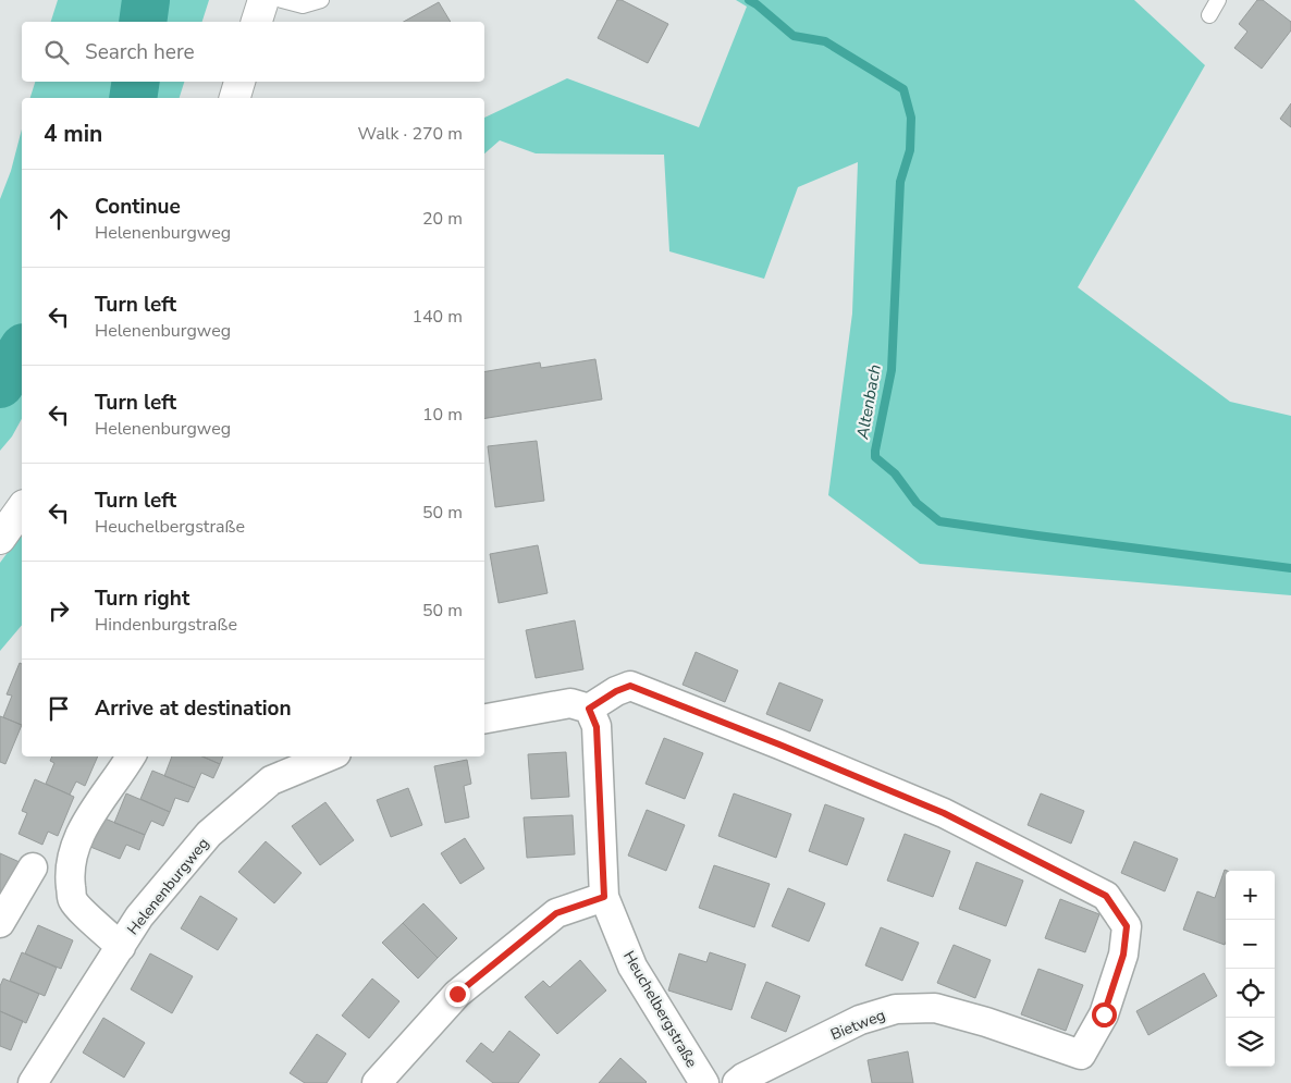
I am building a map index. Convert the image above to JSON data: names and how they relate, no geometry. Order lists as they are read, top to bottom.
{
  "streets": {
    "street": ["Helenenburgweg", "Heuchelbergstraße", "Bietweg"]
  },
  "crossings": [
    ["Heuchelbergstraße", "Bietweg"]
  ],
  "water": ["Altenbach"],
  "page": {
    "search": "Search here",
    "heading": ["4 min", "Walk · 270 m"],
    "list": [
      ["Continue", "Helenenburgweg", "20 m"],
      ["Turn left", "Helenenburgweg", "140 m"],
      ["Turn left", "Helenenburgweg", "10 m"],
      ["Turn left", "Heuchelbergstraße", "50 m"],
      ["Turn right", "Hindenburgstraße", "50 m"],
      "Arrive at destination"
    ],
    "map_buttons": ["+", "−"]
  }
}
